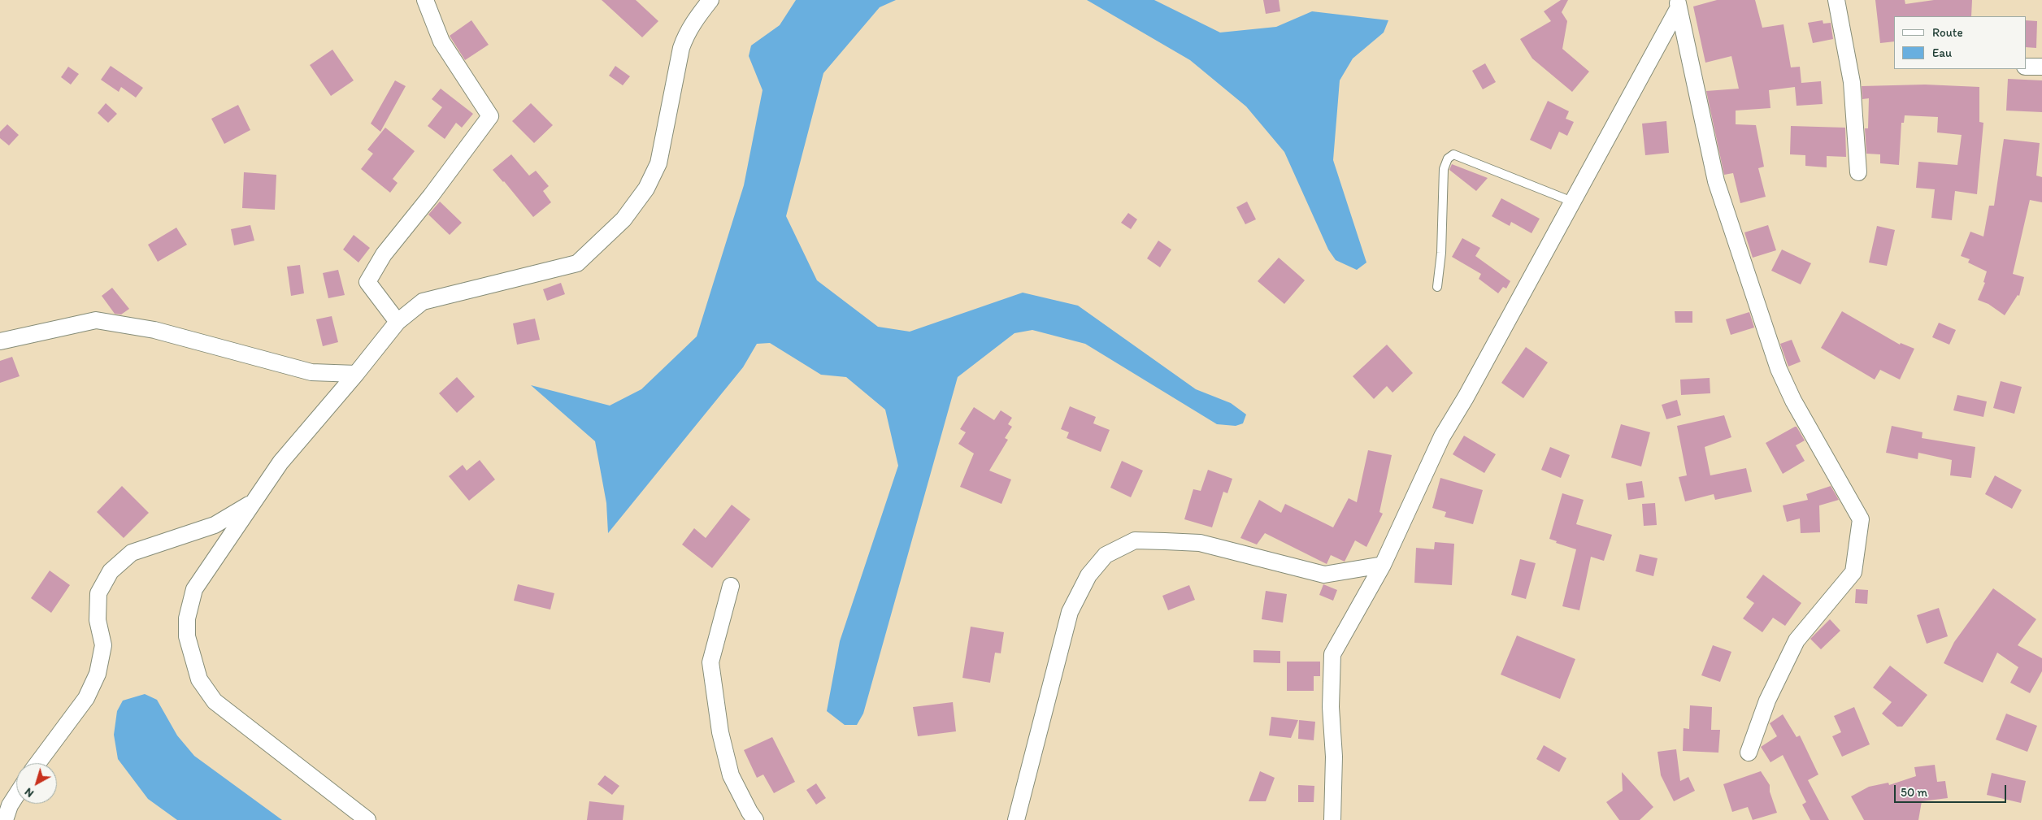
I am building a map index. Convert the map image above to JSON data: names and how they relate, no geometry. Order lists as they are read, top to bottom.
{
  "legend": ["Route", "Eau"],
  "scale_bar": "50 m",
  "north": "bottom left"
}
